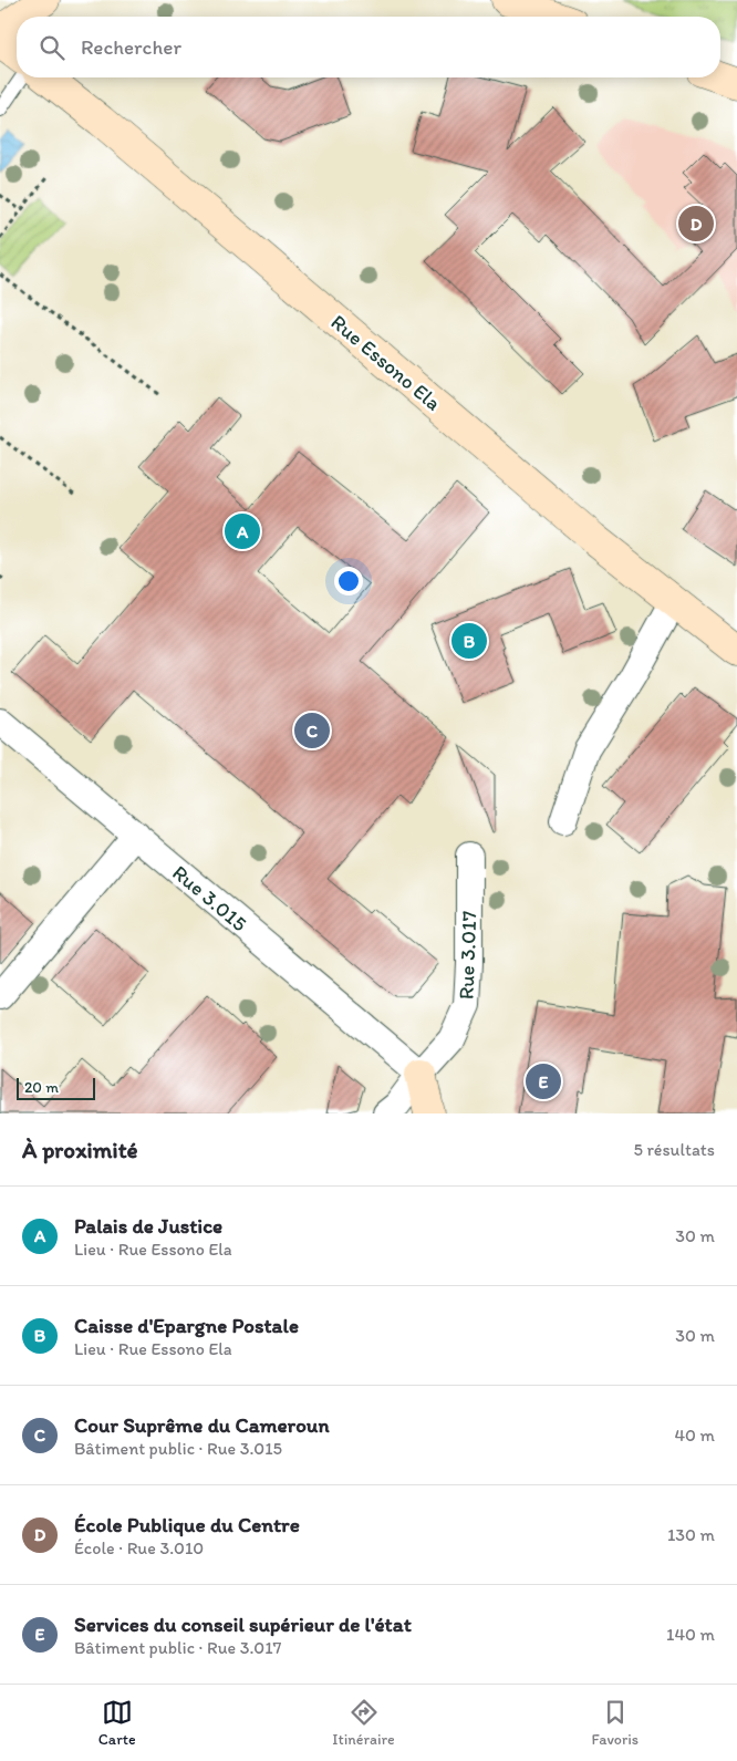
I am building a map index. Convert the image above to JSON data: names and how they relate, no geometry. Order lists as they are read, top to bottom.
{
  "streets": {
    "main road": ["Rue Essono Ela"],
    "street": ["Rue 3.015", "Rue 3.017"]
  },
  "crossings": [
    ["Rue 3.015", "Rue 3.017"]
  ],
  "scale_bar": "20 m",
  "page": {
    "search": "Rechercher",
    "pins": [
      "D",
      "A",
      "B",
      "C",
      "E"
    ],
    "scale": "20 m",
    "heading": ["À proximité", "5 résultats"],
    "list": [
      {
        "mark": "A",
        "name": "Palais de Justice",
        "note": "Lieu · Rue Essono Ela",
        "value": "30 m"
      },
      {
        "mark": "B",
        "name": "Caisse d'Epargne Postale",
        "note": "Lieu · Rue Essono Ela",
        "value": "30 m"
      },
      {
        "mark": "C",
        "name": "Cour Suprême du Cameroun",
        "note": "Bâtiment public · Rue 3.015",
        "value": "40 m"
      },
      {
        "mark": "D",
        "name": "École Publique du Centre",
        "note": "École · Rue 3.010",
        "value": "130 m"
      },
      {
        "mark": "E",
        "name": "Services du conseil supérieur de l'état",
        "note": "Bâtiment public · Rue 3.017",
        "value": "140 m"
      }
    ],
    "nav": ["Carte", "Itinéraire", "Favoris"]
  }
}
